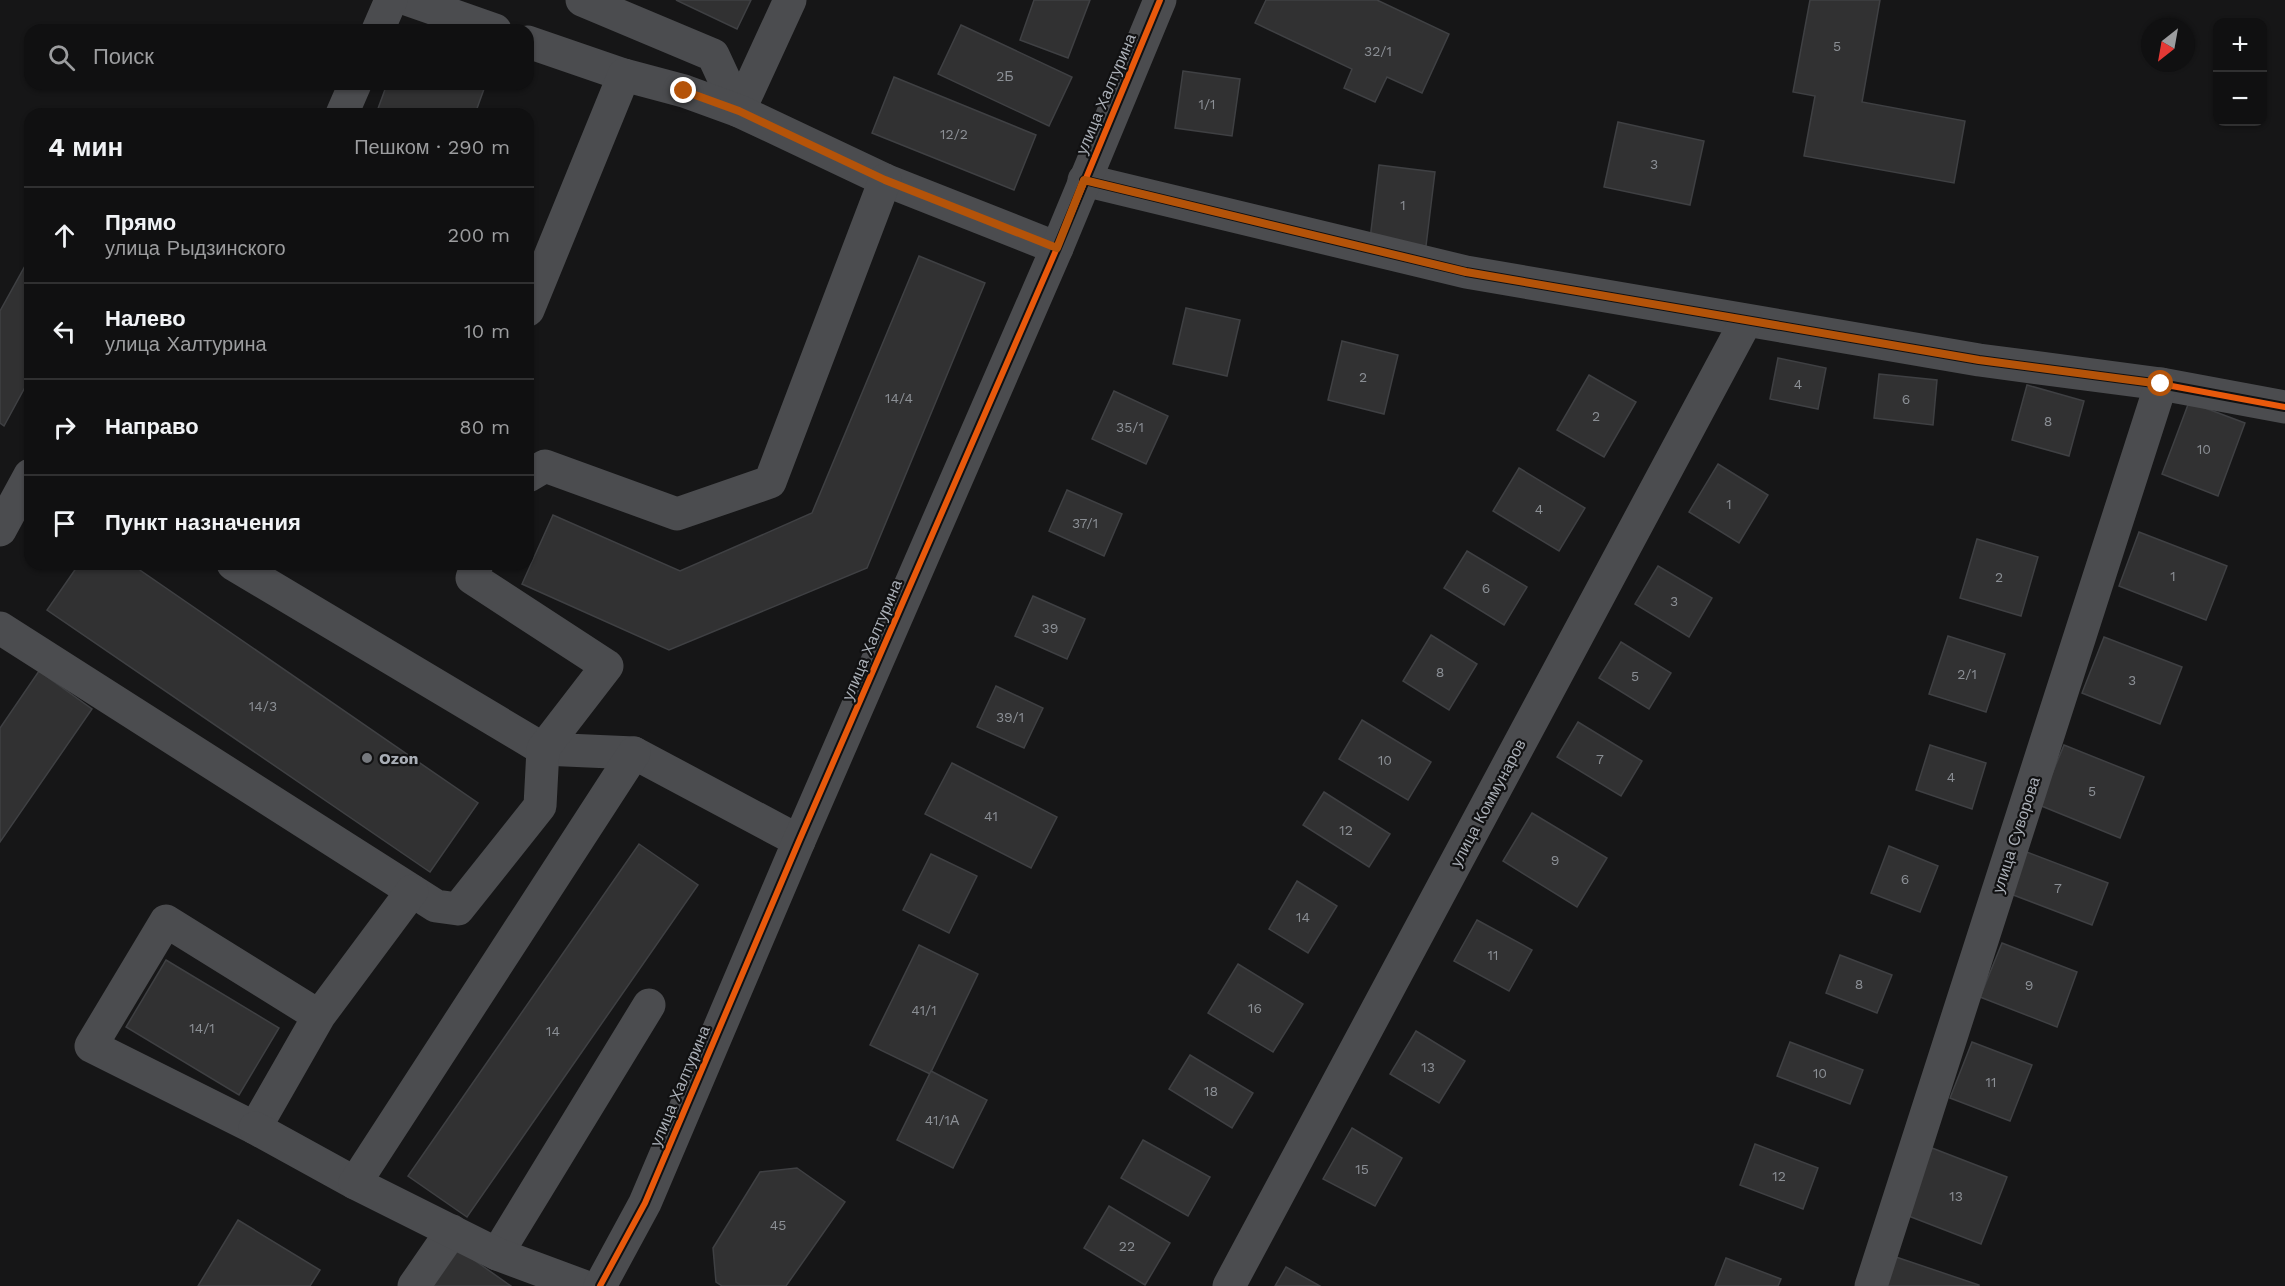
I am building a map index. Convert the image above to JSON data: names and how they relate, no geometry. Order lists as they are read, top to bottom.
{
  "streets": {
    "street": ["улица Халтурина", "улица Коммунаров", "улица Суворова"]
  },
  "places": ["Ozon"],
  "house_numbers": [
    "5",
    "32/1",
    "2Б",
    "1/1",
    "12/2",
    "3",
    "1",
    "2",
    "4",
    "14/4",
    "6",
    "2",
    "8",
    "35/1",
    "10",
    "1",
    "4",
    "37/1",
    "1",
    "2",
    "6",
    "3",
    "39",
    "8",
    "2/1",
    "5",
    "3",
    "14/3",
    "39/1",
    "7",
    "10",
    "4",
    "5",
    "41",
    "12",
    "9",
    "6",
    "7",
    "14",
    "11",
    "8",
    "9",
    "16",
    "41/1",
    "14/1",
    "14",
    "13",
    "10",
    "11",
    "18",
    "41/1А",
    "15",
    "12",
    "13",
    "45",
    "22"
  ],
  "north": "bottom left",
  "page": {
    "map_buttons": ["+", "−"],
    "search": "Поиск",
    "heading": ["4 мин", "Пешком · 290 m"],
    "list": [
      ["Прямо", "улица Рыдзинского", "200 m"],
      ["Налево", "улица Халтурина", "10 m"],
      ["Направо", "80 m"],
      "Пункт назначения"
    ]
  }
}
